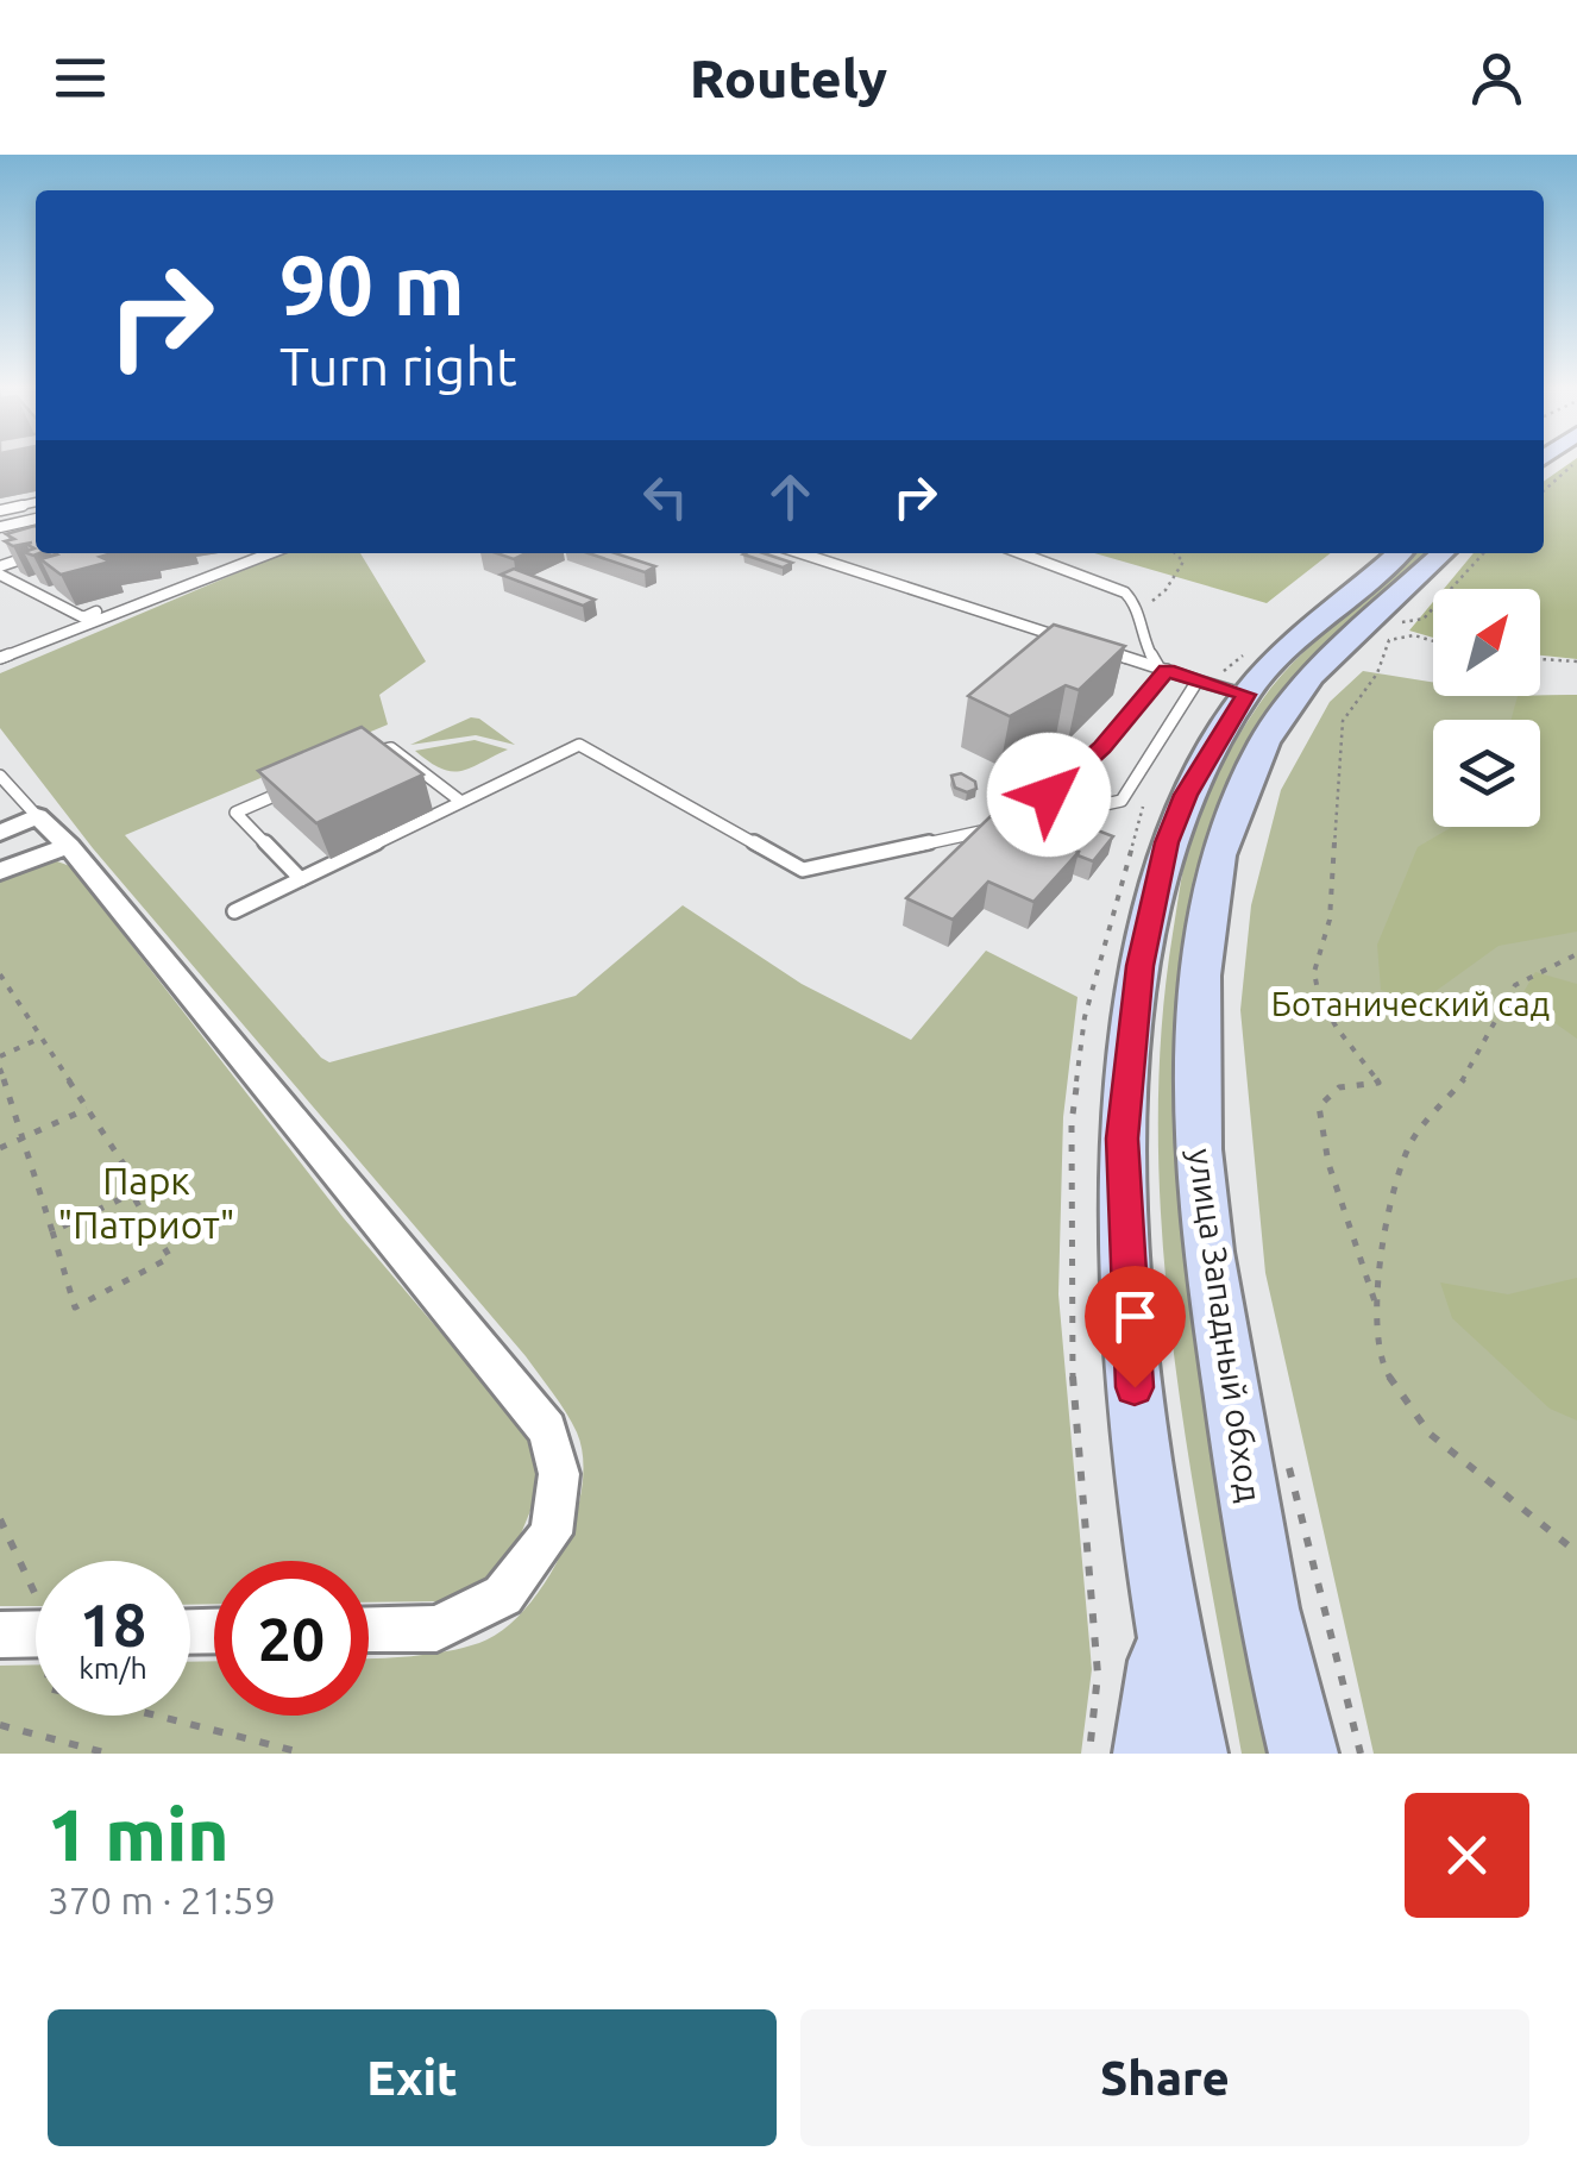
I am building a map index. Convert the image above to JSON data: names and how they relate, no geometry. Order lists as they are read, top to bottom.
{
  "streets": {
    "main road": ["улица Западный обход"]
  },
  "parks": ["Ботанический сад", "Парк \"Патриот\""],
  "north": "top right",
  "page": {
    "header": "Routely",
    "turn": ["90 m", "Turn right"],
    "speed": "18 km/h",
    "limit": "20",
    "heading": ["1 min", "370 m · 21:59"],
    "buttons": ["Exit", "Share"]
  }
}
